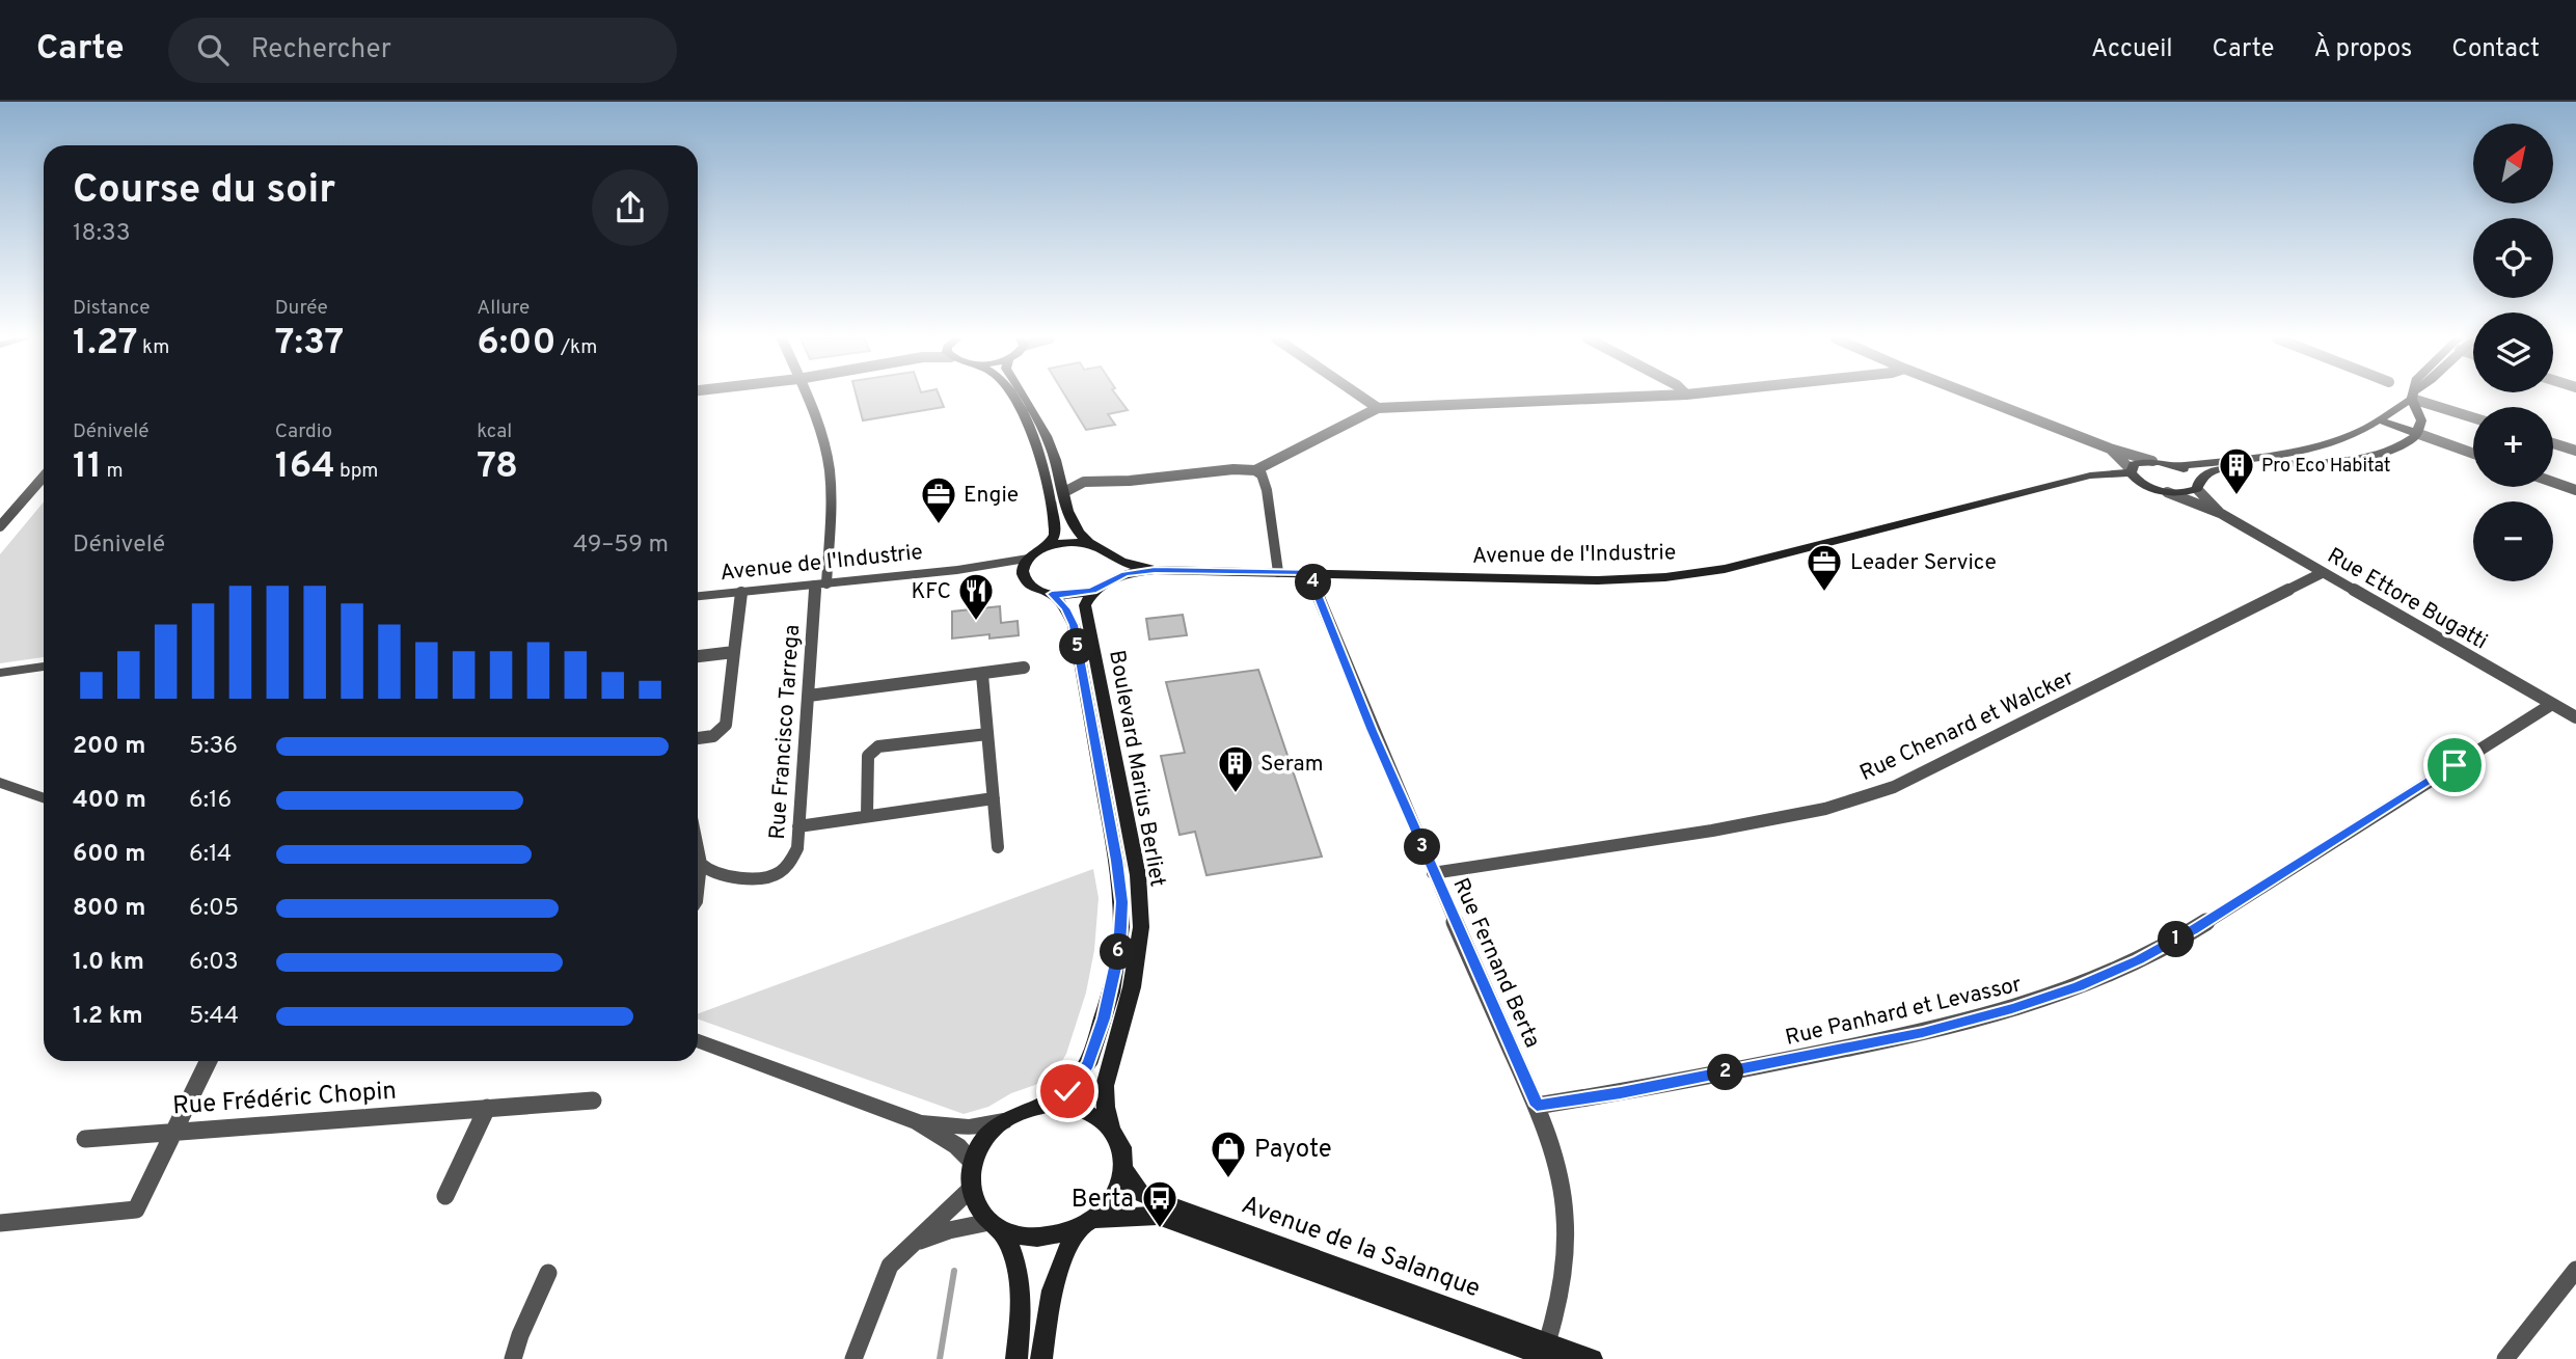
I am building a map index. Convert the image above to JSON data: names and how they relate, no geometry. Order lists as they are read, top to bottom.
{
  "streets": {
    "main road": ["Avenue de l'Industrie", "Boulevard Marius Berliet", "Avenue de la Salanque"],
    "street": [
      "Rue Ettore Bugatti",
      "Rue Chenard et Walcker",
      "Rue Francisco Tarrega",
      "Rue Fernand Berta",
      "Rue Panhard et Levassor",
      "Rue Frédéric Chopin"
    ]
  },
  "crossings": [
    ["Avenue de l'Industrie", "Rue Francisco Tarrega"],
    ["Avenue de l'Industrie", "Boulevard Marius Berliet"],
    ["Avenue de l'Industrie", "Rue Fernand Berta"],
    ["Rue Ettore Bugatti", "Rue Chenard et Walcker"],
    ["Rue Ettore Bugatti", "Rue Panhard et Levassor"],
    ["Rue Chenard et Walcker", "Rue Fernand Berta"],
    ["Boulevard Marius Berliet", "Avenue de la Salanque"],
    ["Rue Fernand Berta", "Rue Panhard et Levassor"],
    ["Rue Fernand Berta", "Avenue de la Salanque"]
  ],
  "places": {
    "building": ["Pro Eco Habitat", "Seram"],
    "office": ["Engie", "Leader Service"],
    "restaurant": ["KFC"],
    "shop": ["Payote"],
    "bus stop": ["Berta"]
  },
  "north": "top right",
  "page": {
    "header": "Carte",
    "search": "Rechercher",
    "nav": [
      "Accueil",
      "Carte",
      "À propos",
      "Contact"
    ],
    "map_buttons": ["+", "−"],
    "heading": ["Course du soir", "18:33"],
    "stats": [
      ["Distance", "1.27 km"],
      ["Durée", "7:37"],
      ["Allure", "6:00 /km"],
      ["Dénivelé", "11 m"],
      ["Cardio", "164 bpm"],
      ["kcal", "78"]
    ],
    "chart": ["Dénivelé", "49–59 m"],
    "pins": [
      "4",
      "5",
      "3",
      "1",
      "6",
      "2"
    ],
    "list": [
      {
        "name": "200 m",
        "note": "5:36"
      },
      {
        "name": "400 m",
        "note": "6:16"
      },
      {
        "name": "600 m",
        "note": "6:14"
      },
      {
        "name": "800 m",
        "note": "6:05"
      },
      {
        "name": "1.0 km",
        "note": "6:03"
      },
      {
        "name": "1.2 km",
        "note": "5:44"
      }
    ]
  }
}
